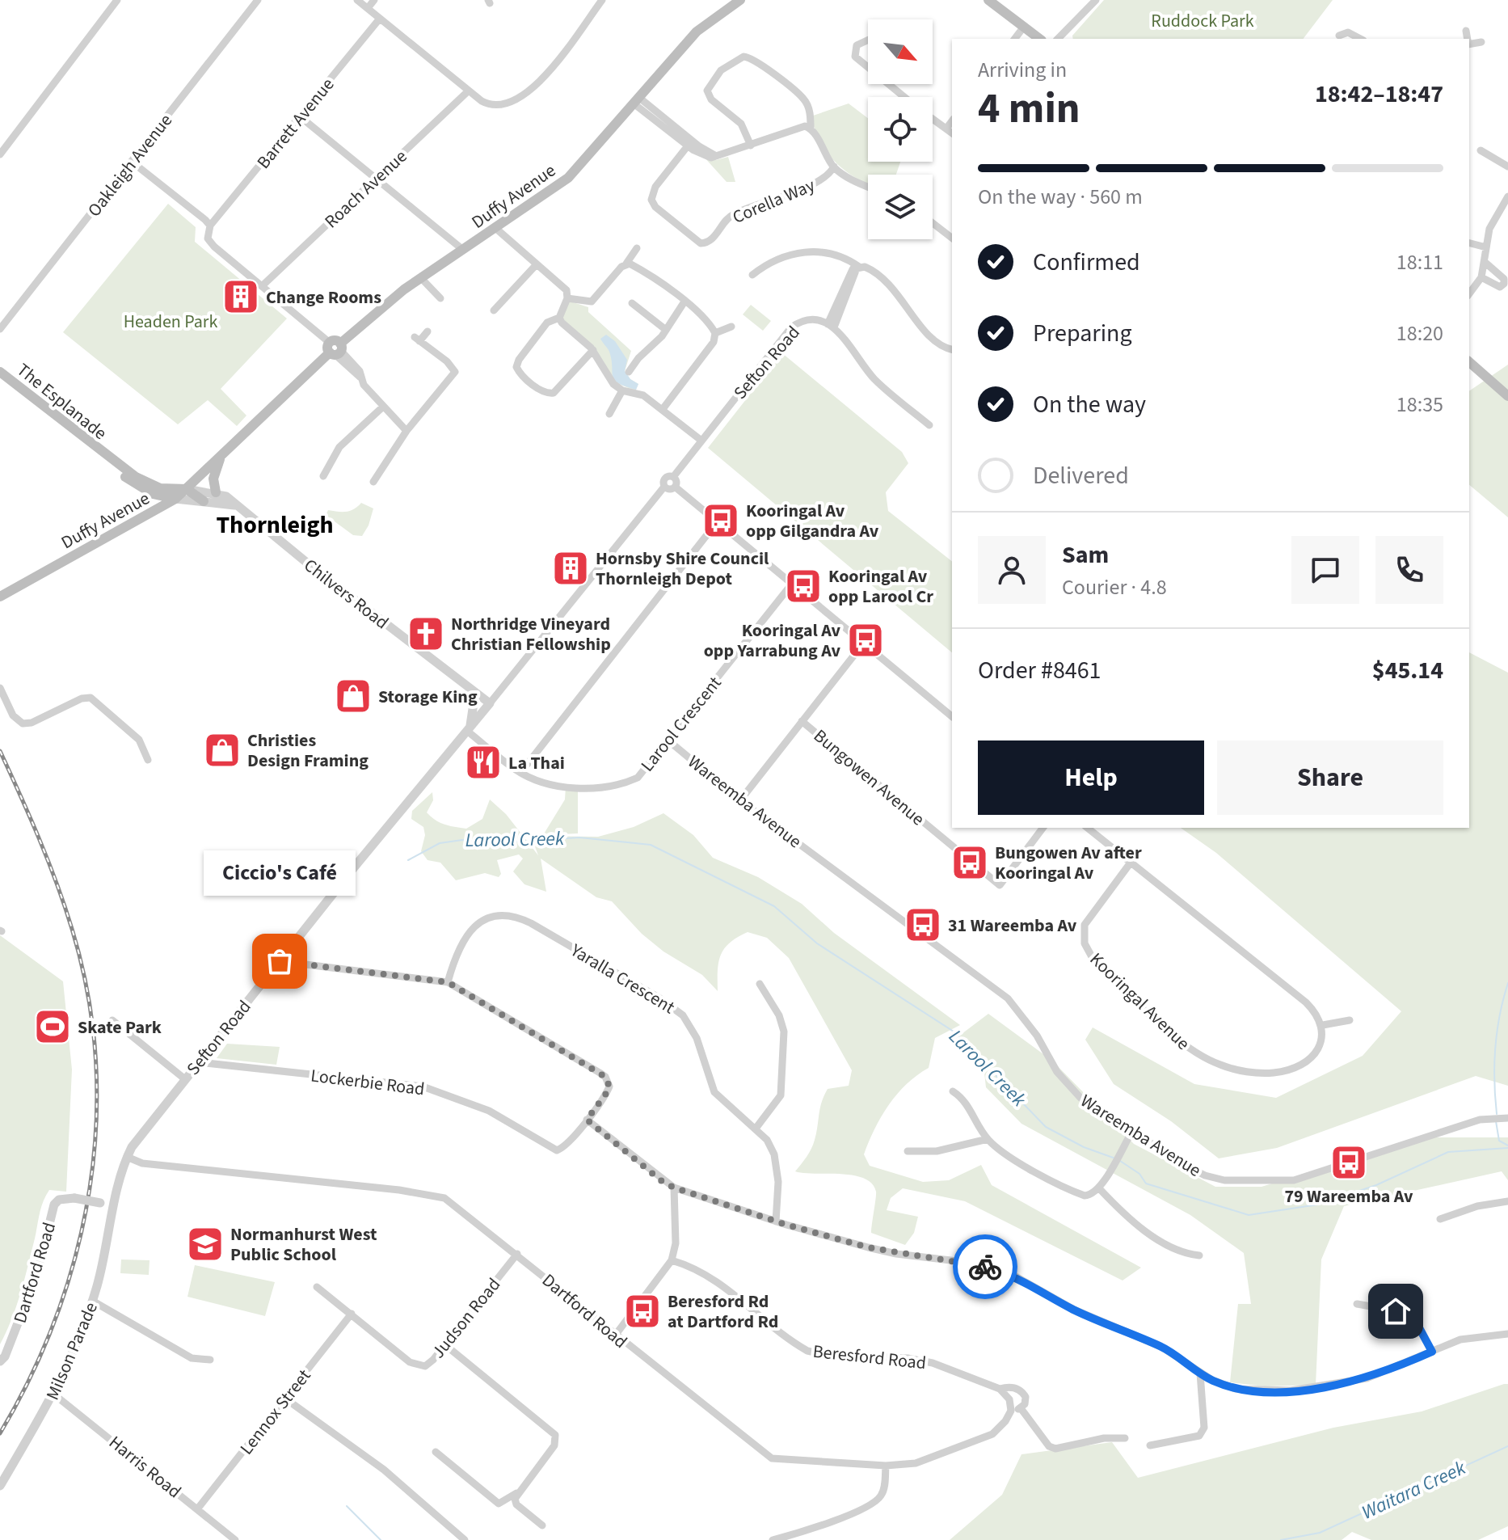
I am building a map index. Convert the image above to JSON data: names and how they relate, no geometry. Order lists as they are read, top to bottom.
{
  "streets": {
    "main road": ["Duffy Avenue", "The Esplanade"],
    "street": [
      "Barrett Avenue",
      "Oakleigh Avenue",
      "Roach Avenue",
      "Corella Way",
      "Sefton Road",
      "Chilvers Road",
      "Larool Crescent",
      "Bungowen Avenue",
      "Wareemba Avenue",
      "Yaralla Crescent",
      "Kooringal Avenue",
      "Lockerbie Road",
      "Dartford Road",
      "Judson Road",
      "Milson Parade",
      "Beresford Road",
      "Lennox Street",
      "Harris Road"
    ]
  },
  "crossings": [
    ["Duffy Avenue", "The Esplanade"],
    ["Duffy Avenue", "Chilvers Road"],
    ["Sefton Road", "Chilvers Road"],
    ["Sefton Road", "Larool Crescent"],
    ["Sefton Road", "Lockerbie Road"],
    ["Sefton Road", "Dartford Road"],
    ["Sefton Road", "Milson Parade"],
    ["The Esplanade", "Chilvers Road"],
    ["Larool Crescent", "Wareemba Avenue"],
    ["Dartford Road", "Judson Road"],
    ["Dartford Road", "Milson Parade"],
    ["Judson Road", "Lennox Street"],
    ["Milson Parade", "Harris Road"],
    ["Lennox Street", "Harris Road"]
  ],
  "districts": ["Thornleigh"],
  "water": ["Larool Creek", "Waitara Creek"],
  "parks": ["Ruddock Park", "Headen Park"],
  "places": {
    "building": ["Change Rooms", "Hornsby Shire Council Thornleigh Depot"],
    "bus stop": [
      "Kooringal Av opp Gilgandra Av",
      "Kooringal Av opp Larool Cr",
      "Kooringal Av opp Yarrabung Av",
      "Bungowen Av after Kooringal Av",
      "31 Wareemba Av",
      "79 Wareemba Av",
      "Beresford Rd at Dartford Rd"
    ],
    "church": ["Northridge Vineyard Christian Fellowship"],
    "shop": ["Storage King", "Christies Design Framing"],
    "restaurant": ["La Thai"],
    "other": ["Ciccio's Café"],
    "sports": ["Skate Park"],
    "school or university": ["Normanhurst West Public School"]
  },
  "north": "bottom right",
  "page": {
    "heading": ["4 min", "Arriving in", "18:42–18:47"],
    "panel": [
      "Sam",
      "Courier · 4.8",
      "Order #8461",
      "$45.14"
    ],
    "bar": "On the way · 560 m",
    "list": [
      ["Confirmed", "18:11"],
      ["Preparing", "18:20"],
      ["On the way", "18:35"],
      "Delivered"
    ],
    "buttons": ["Help", "Share"],
    "bubble": "Ciccio's Café"
  }
}
